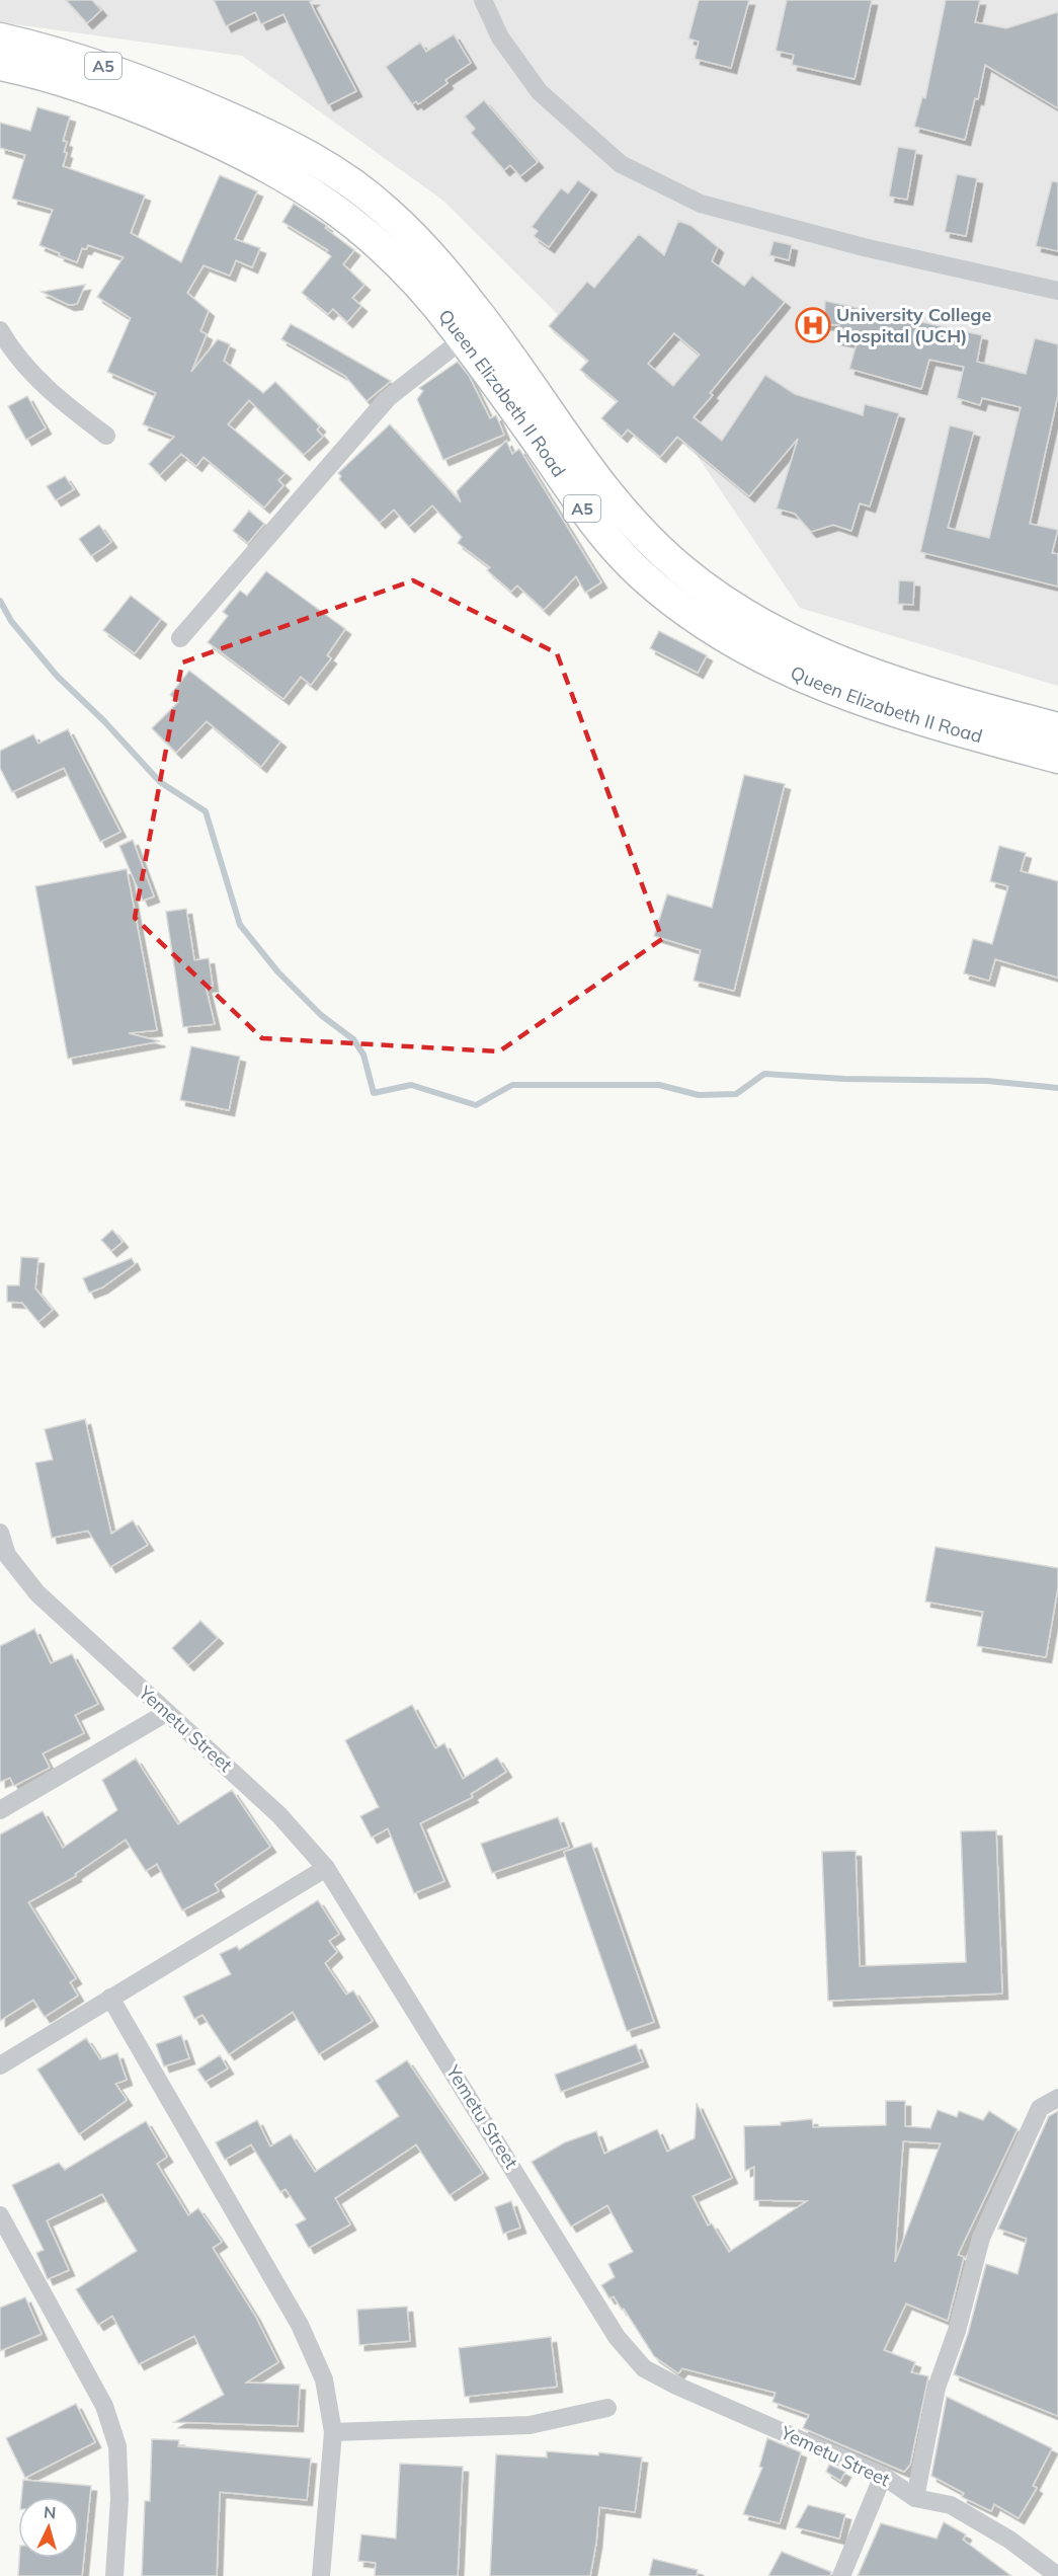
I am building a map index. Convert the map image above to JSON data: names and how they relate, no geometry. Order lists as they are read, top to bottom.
{
  "streets": {
    "highway": ["A5", "Queen Elizabeth II Road"],
    "street": ["Yemetu Street"]
  },
  "places": {
    "hospital": ["University College Hospital (UCH)"]
  },
  "north": "top"
}
